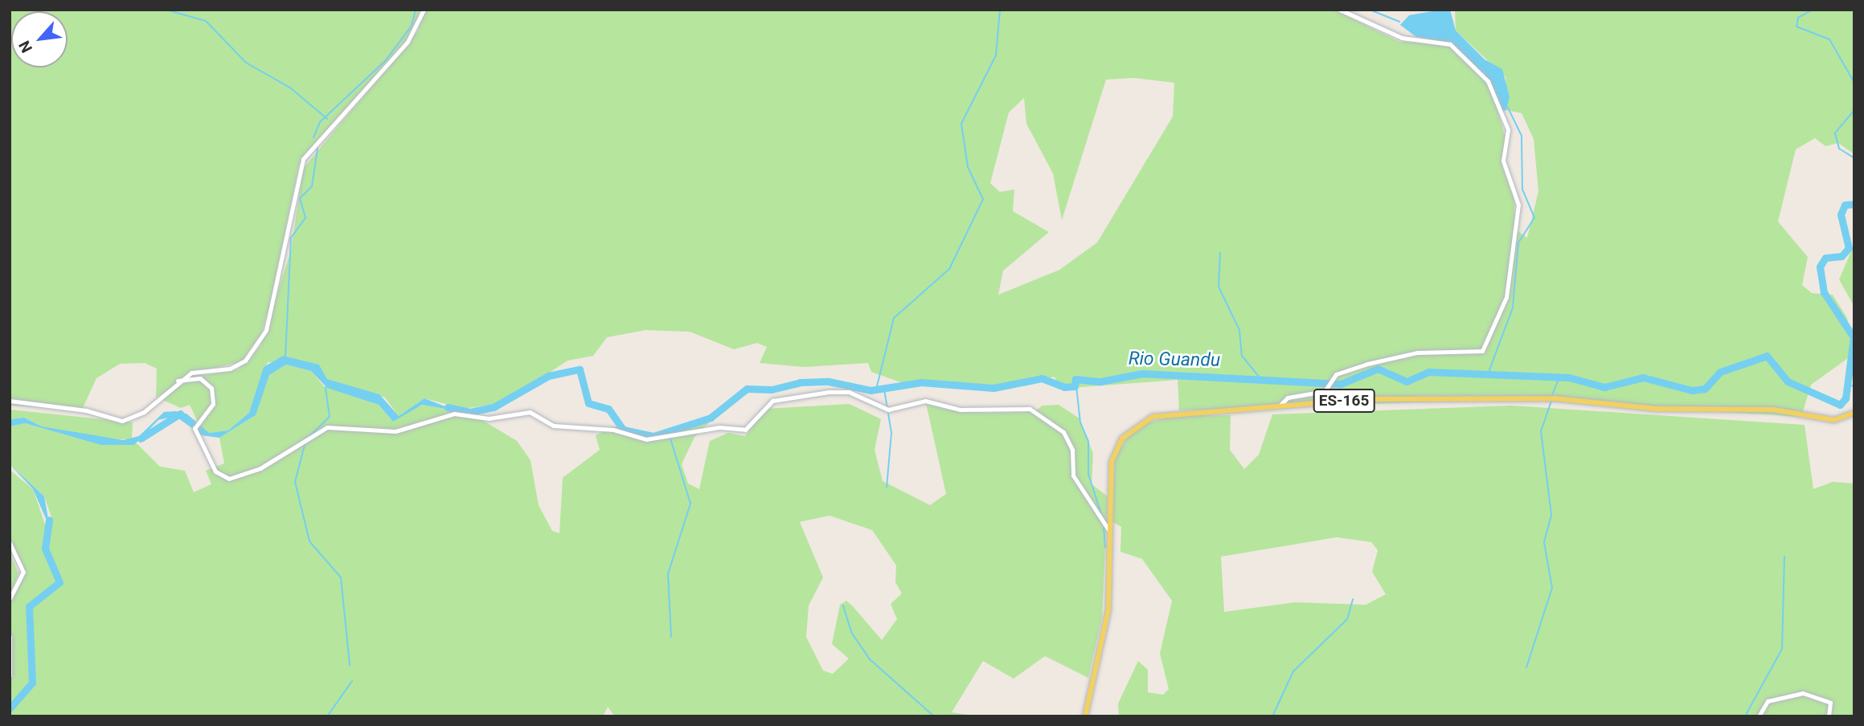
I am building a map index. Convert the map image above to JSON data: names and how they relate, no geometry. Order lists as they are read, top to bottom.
{
  "streets": {
    "main road": ["ES-165"]
  },
  "water": ["Rio Guandu"],
  "north": "bottom left"
}
